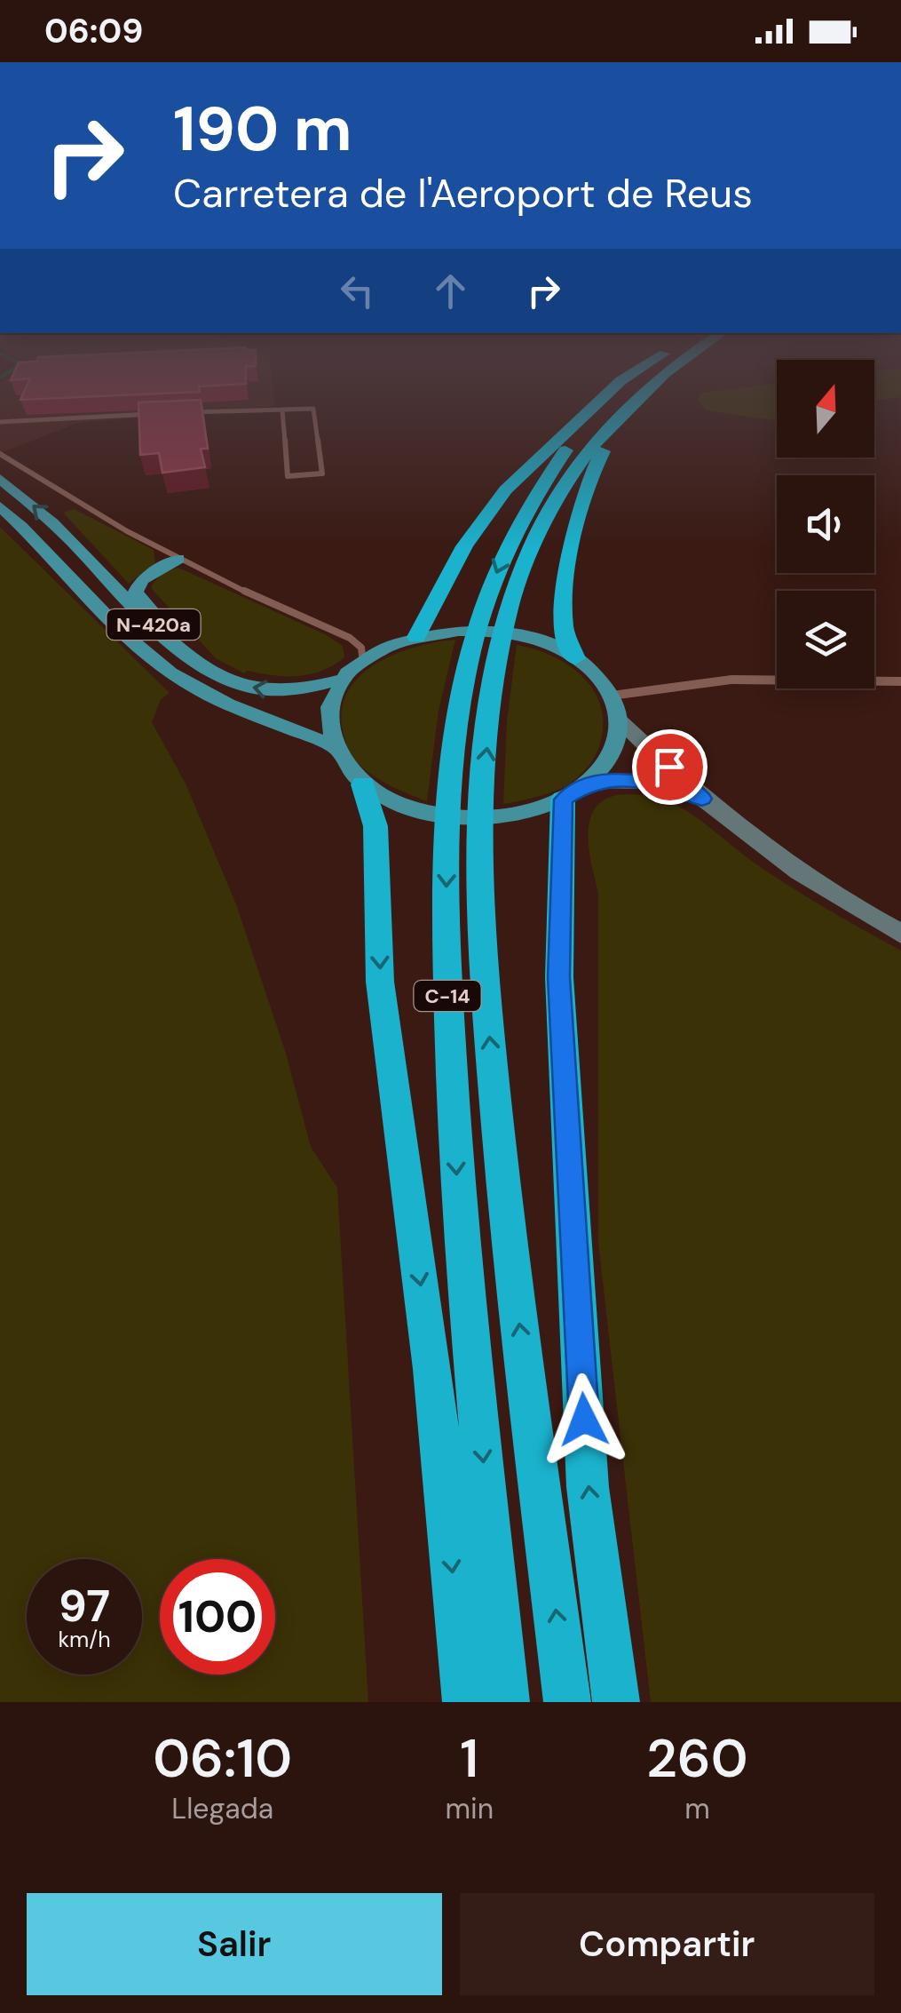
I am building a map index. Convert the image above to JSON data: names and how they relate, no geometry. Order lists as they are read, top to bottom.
{
  "streets": {
    "highway": ["C-14"],
    "main road": ["N-420a"]
  },
  "north": "top",
  "page": {
    "status": "06:09",
    "turn": ["190 m", "Carretera de l'Aeroport de Reus"],
    "speed": "97 km/h",
    "limit": "100",
    "eta": [
      "06:10",
      "Llegada",
      "1",
      "min",
      "260",
      "m"
    ],
    "buttons": ["Salir", "Compartir"]
  }
}
